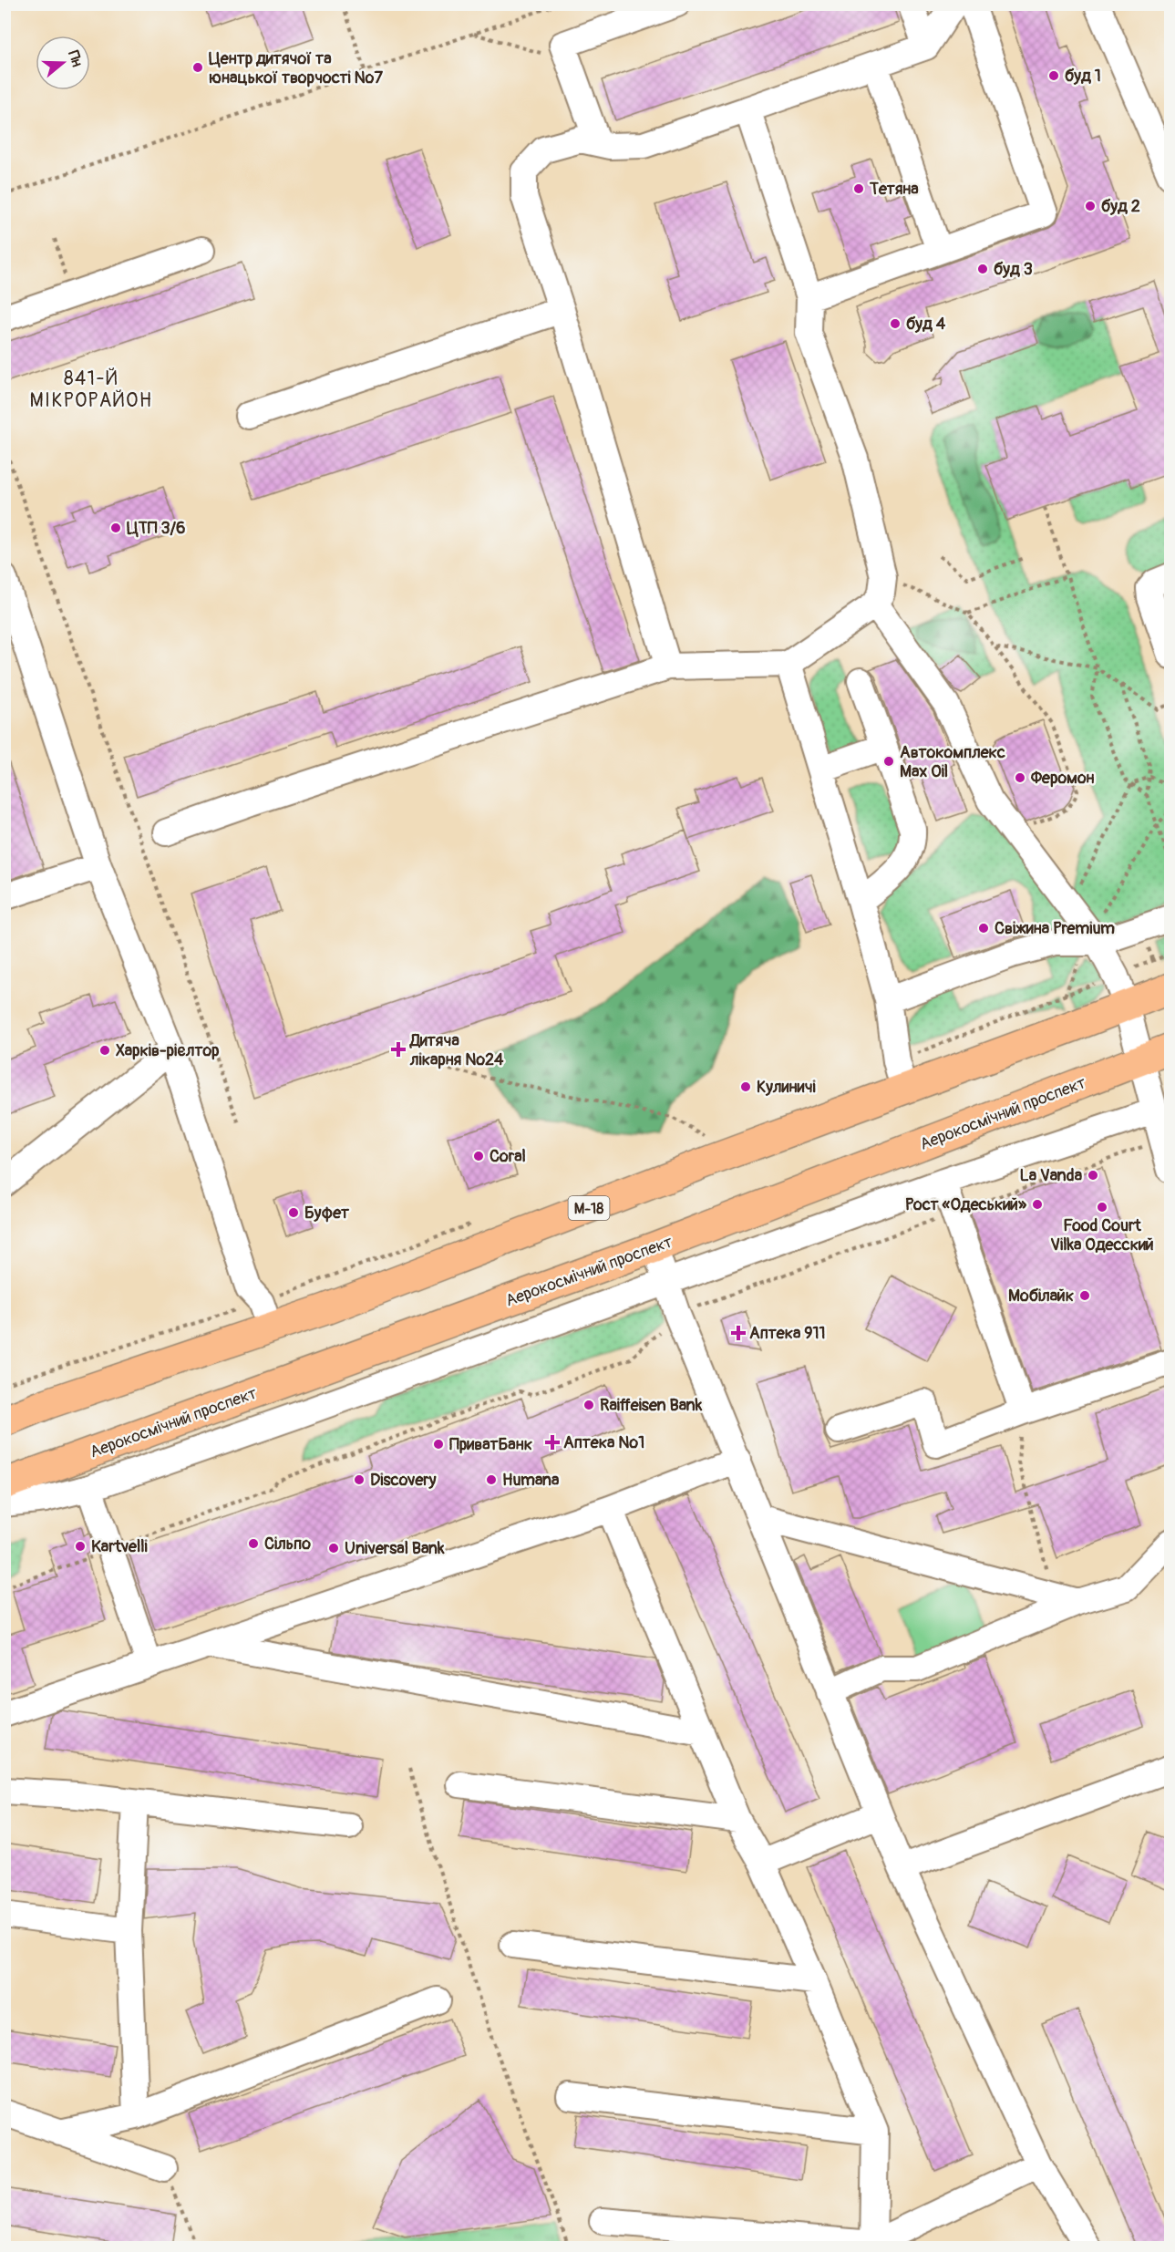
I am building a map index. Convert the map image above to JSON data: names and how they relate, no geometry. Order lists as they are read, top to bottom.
{
  "streets": {
    "main road": ["Аерокосмічний проспект", "М-18"]
  },
  "districts": ["841-Й МІКРОРАЙОН"],
  "places": {
    "other": [
      "Центр дитячої та юнацької творчості №7",
      "буд 1",
      "Тетяна",
      "буд 2",
      "буд 3",
      "буд 4",
      "ЦТП 3/6",
      "Автокомплекс Max Oil",
      "Феромон",
      "Свіжина Premium",
      "Харків-рієлтор",
      "Кулиничі",
      "Coral",
      "La Vanda",
      "Рост «Одеський»",
      "Food Court Vilka Одесский",
      "Буфет",
      "Мобілайк",
      "Raiffeisen Bank",
      "ПриватБанк",
      "Discovery",
      "Humana",
      "Сільпо",
      "Kartvelli",
      "Universal Bank"
    ],
    "health": ["Дитяча лікарня №24", "Аптека 911", "Аптека №1"]
  },
  "north": "right"
}
